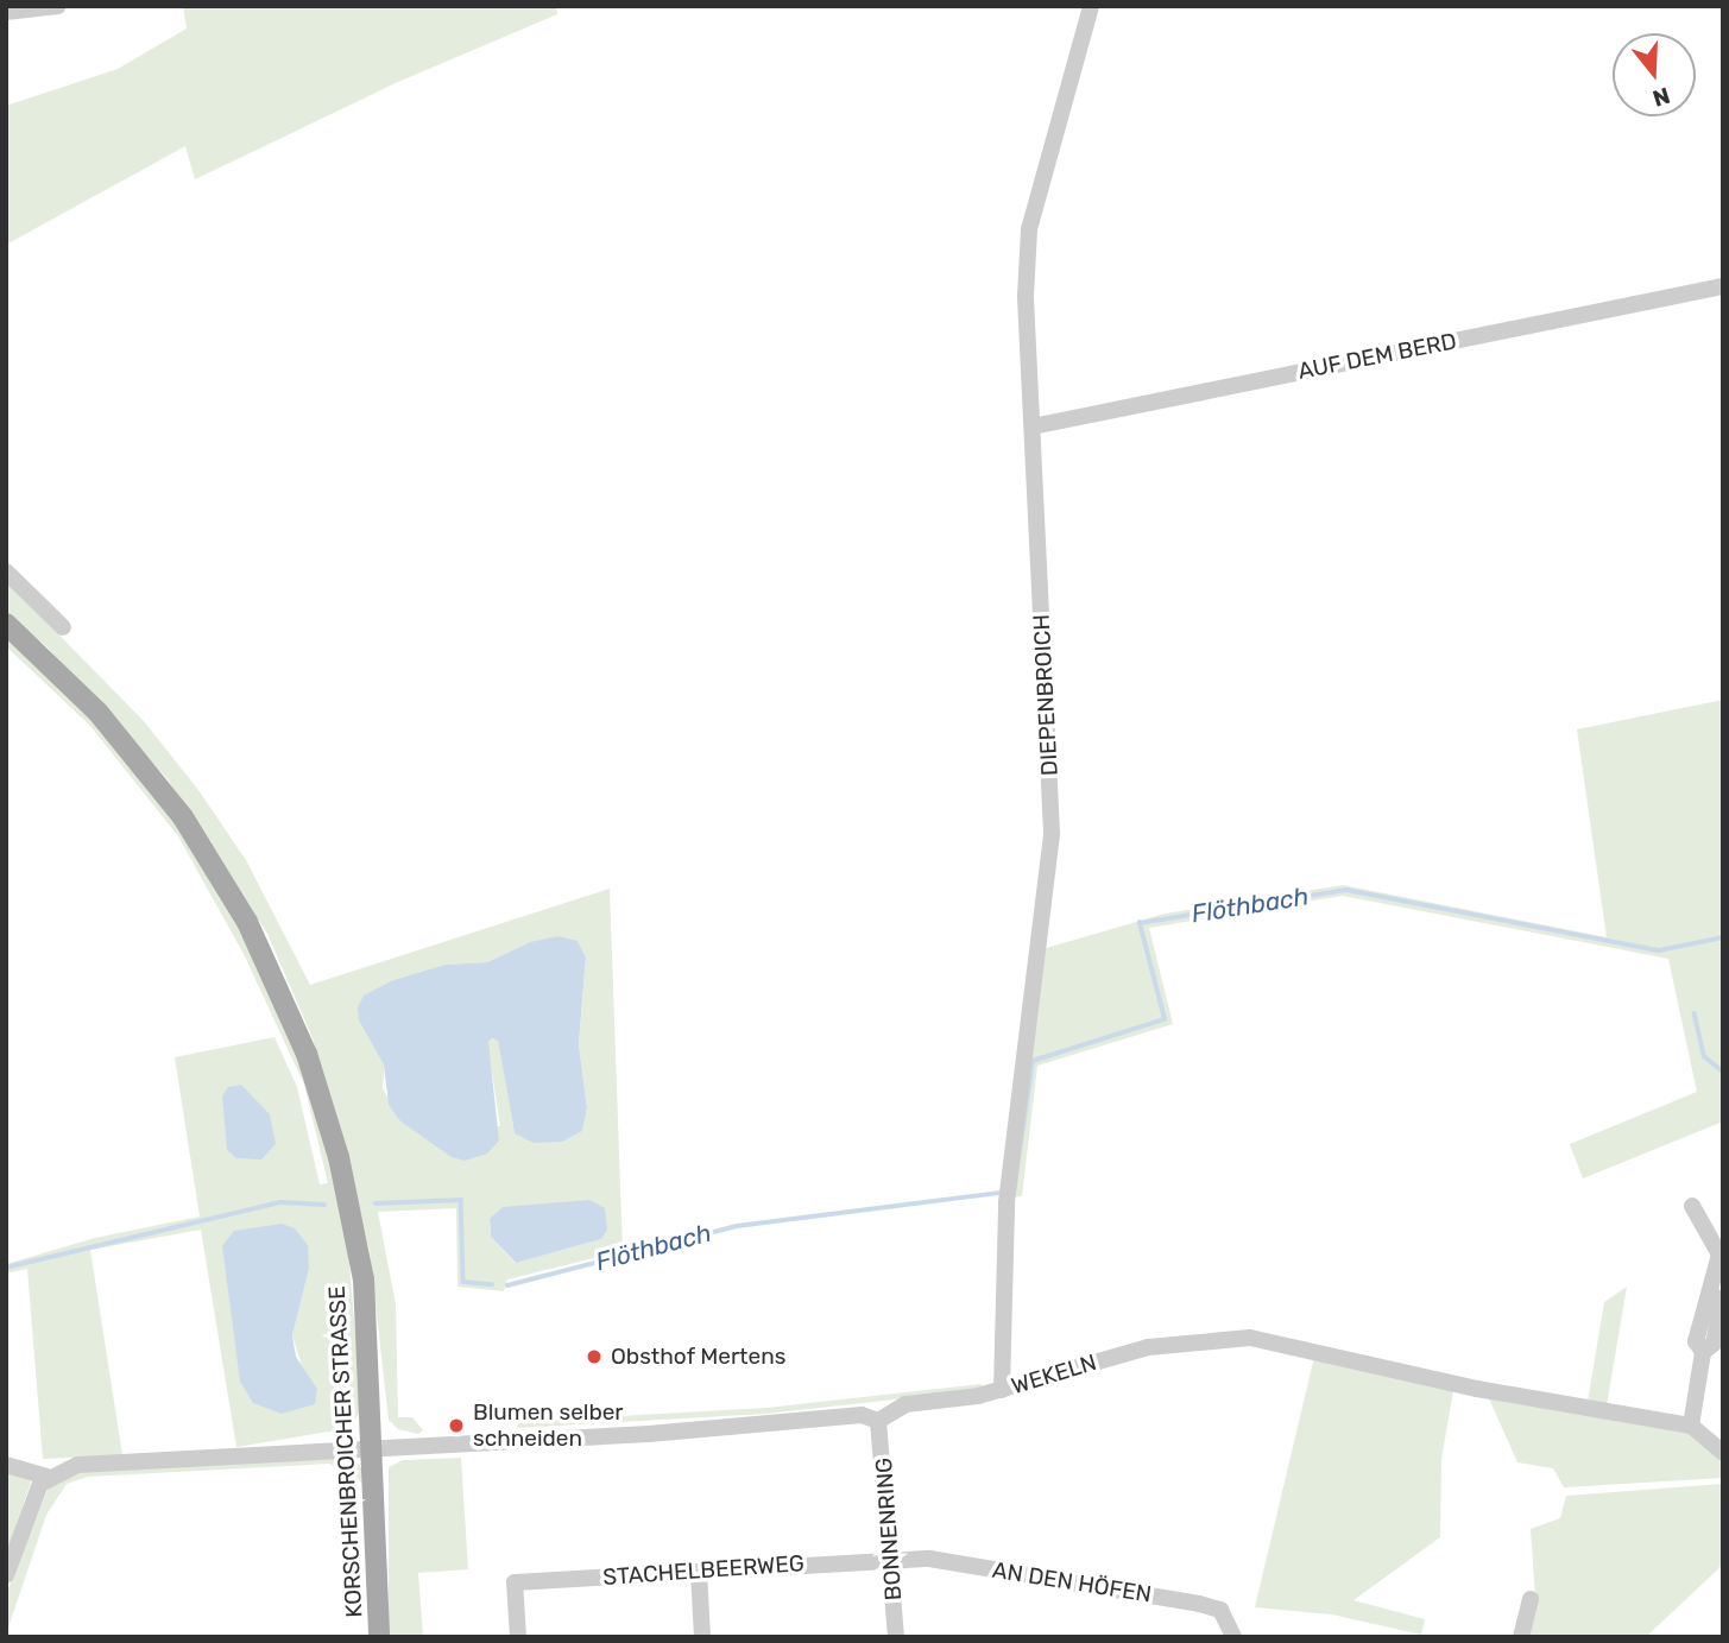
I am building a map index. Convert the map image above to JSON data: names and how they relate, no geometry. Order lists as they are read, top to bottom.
{
  "streets": {
    "main road": ["KORSCHENBROICHER STRASSE"],
    "street": [
      "AUF DEM BERD",
      "DIEPENBROICH",
      "WEKELN",
      "BONNENRING",
      "STACHELBEERWEG",
      "AN DEN HÖFEN"
    ]
  },
  "crossings": [
    ["AUF DEM BERD", "DIEPENBROICH"],
    ["DIEPENBROICH", "WEKELN"],
    ["WEKELN", "BONNENRING"],
    ["BONNENRING", "STACHELBEERWEG"],
    ["BONNENRING", "AN DEN HÖFEN"],
    ["STACHELBEERWEG", "AN DEN HÖFEN"]
  ],
  "water": ["Flöthbach"],
  "places": ["Obsthof Mertens", "Blumen selber schneiden"],
  "north": "bottom"
}
